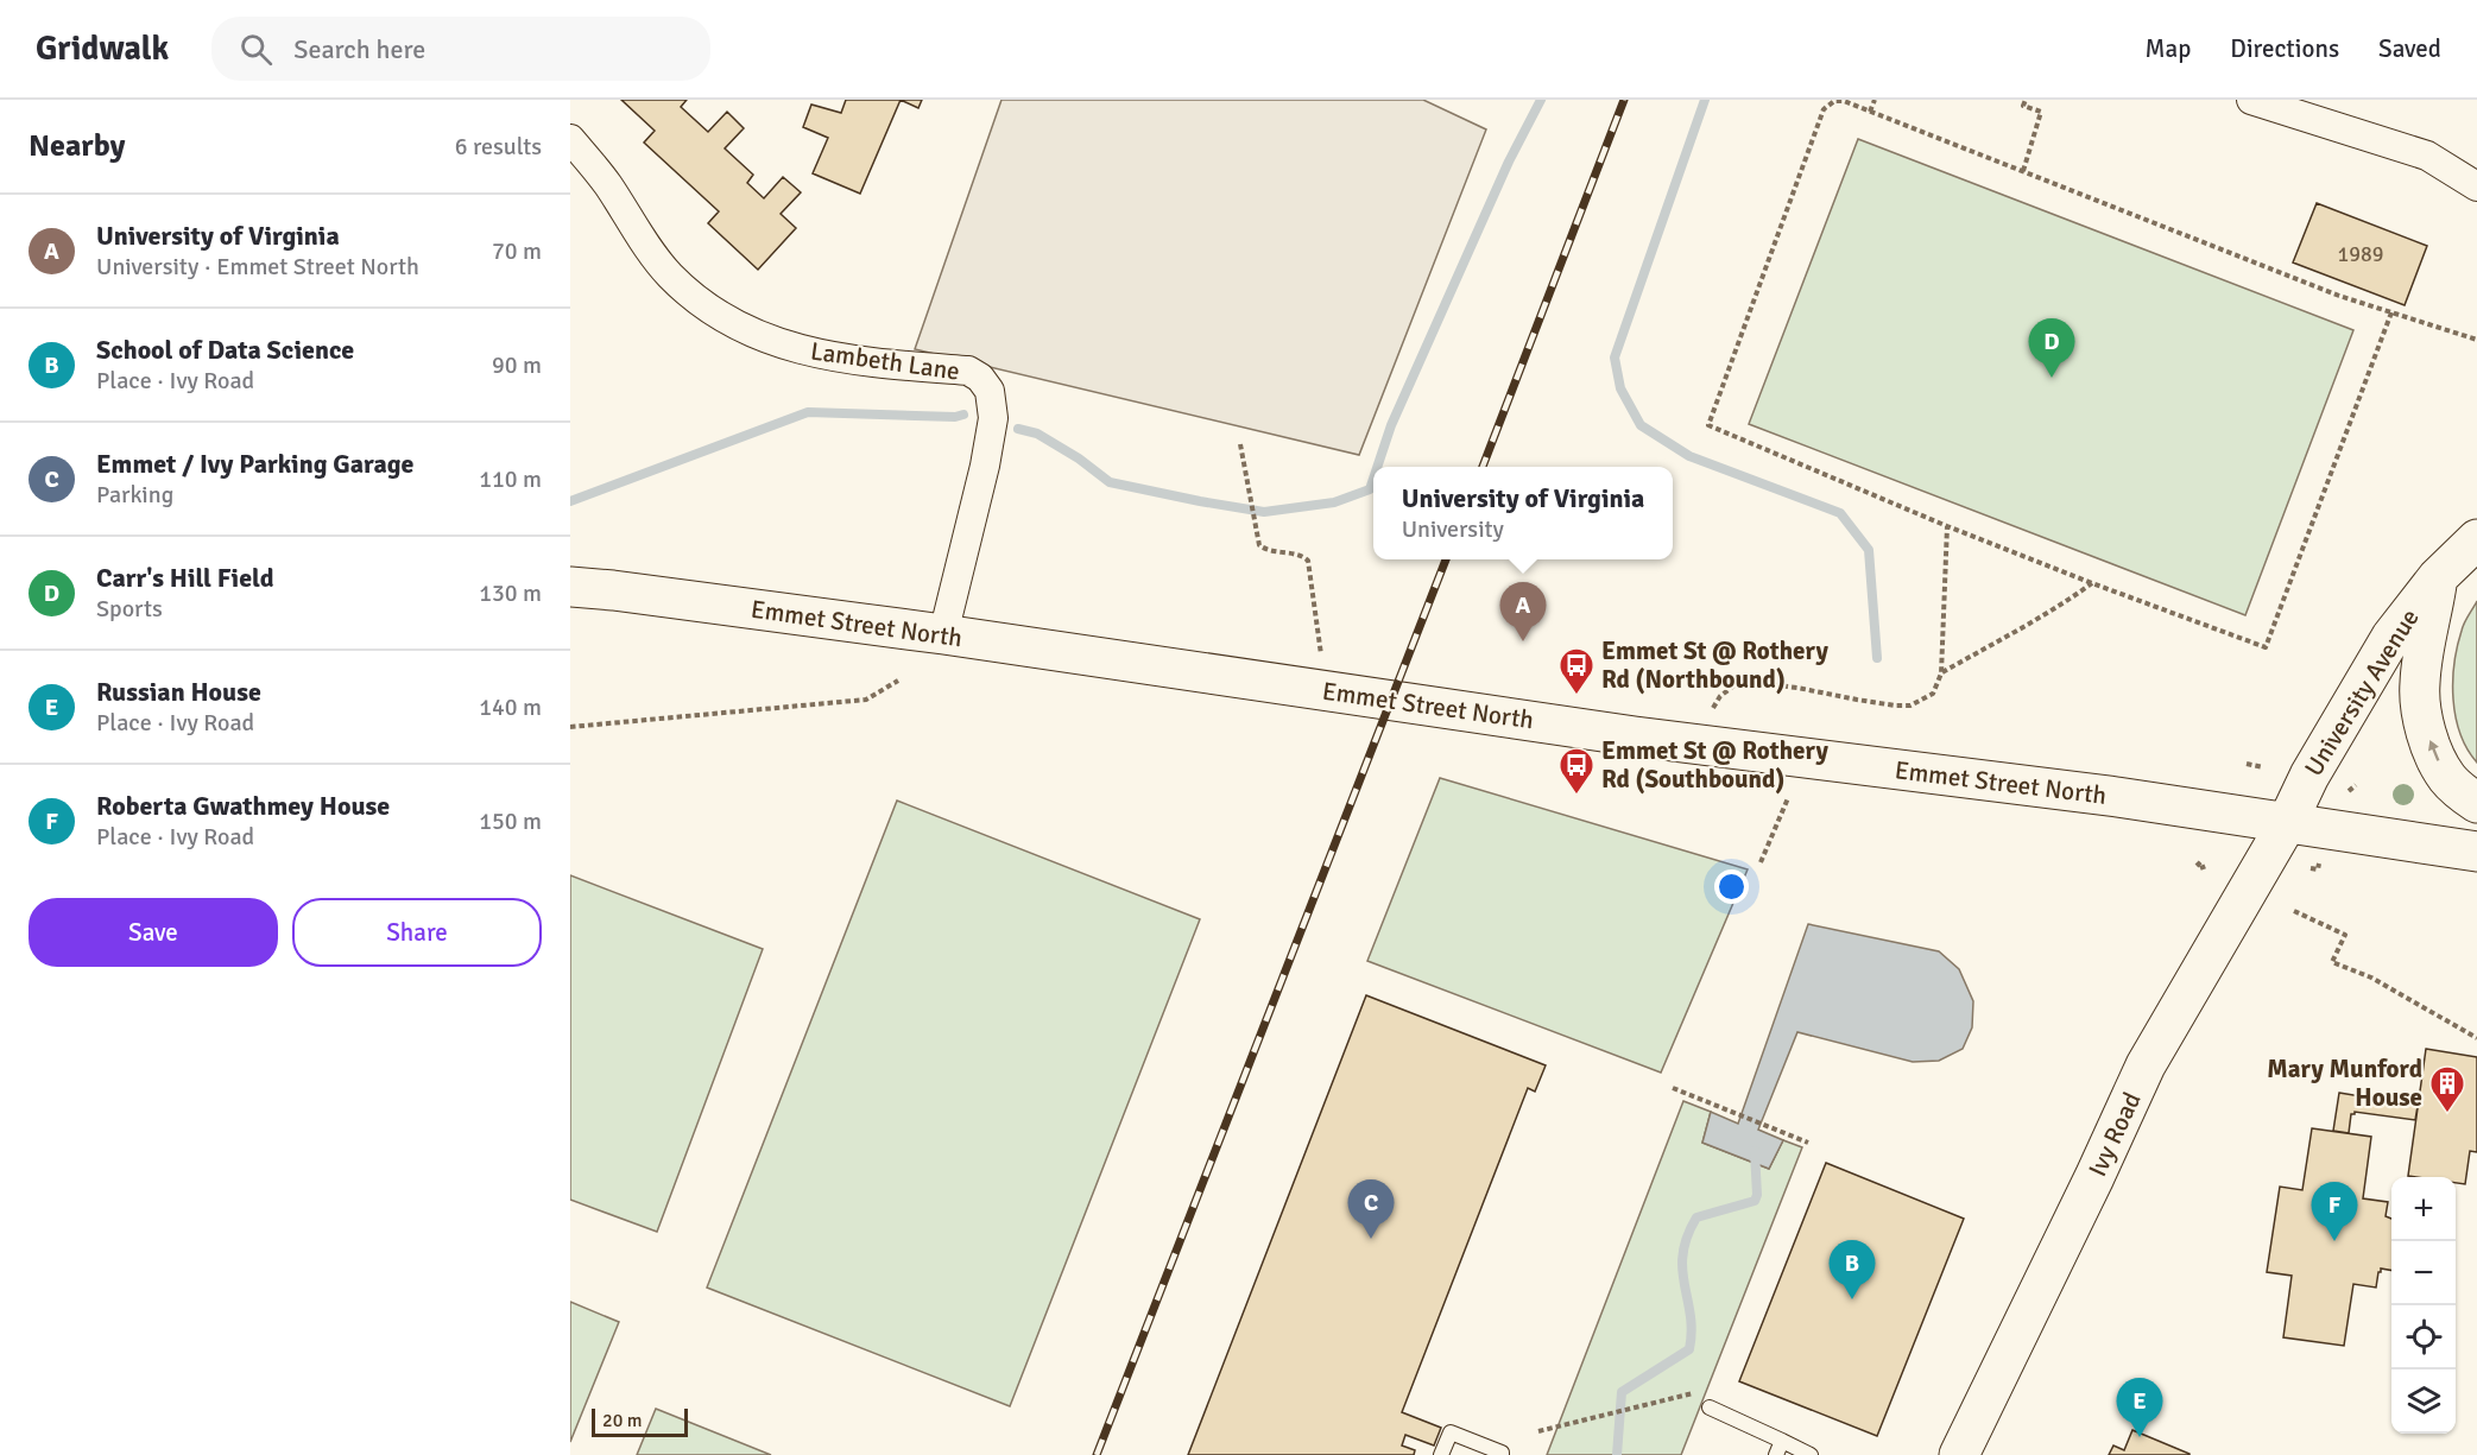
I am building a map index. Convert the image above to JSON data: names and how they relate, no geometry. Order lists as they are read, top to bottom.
{
  "streets": {
    "main road": ["Emmet Street North", "University Avenue", "Ivy Road"],
    "street": ["Lambeth Lane"]
  },
  "crossings": [
    ["Lambeth Lane", "Emmet Street North"],
    ["Emmet Street North", "University Avenue"],
    ["Emmet Street North", "Ivy Road"],
    ["University Avenue", "Ivy Road"]
  ],
  "places": {
    "bus stop": ["Emmet St @ Rothery Rd (Northbound)", "Emmet St @ Rothery Rd (Southbound)"],
    "building": ["Mary Munford House"]
  },
  "house_numbers": ["1989"],
  "scale_bar": "20 m",
  "page": {
    "header": "Gridwalk",
    "search": "Search here",
    "nav": ["Map", "Directions", "Saved"],
    "heading": ["Nearby", "6 results"],
    "list": [
      {
        "mark": "A",
        "name": "University of Virginia",
        "note": "University · Emmet Street North",
        "value": "70 m"
      },
      {
        "mark": "B",
        "name": "School of Data Science",
        "note": "Place · Ivy Road",
        "value": "90 m"
      },
      {
        "mark": "C",
        "name": "Emmet / Ivy Parking Garage",
        "note": "Parking",
        "value": "110 m"
      },
      {
        "mark": "D",
        "name": "Carr's Hill Field",
        "note": "Sports",
        "value": "130 m"
      },
      {
        "mark": "E",
        "name": "Russian House",
        "note": "Place · Ivy Road",
        "value": "140 m"
      },
      {
        "mark": "F",
        "name": "Roberta Gwathmey House",
        "note": "Place · Ivy Road",
        "value": "150 m"
      }
    ],
    "pins": [
      "D",
      "A",
      "C",
      "F",
      "B",
      "E"
    ],
    "popup": ["University of Virginia", "University"],
    "buttons": ["Save", "Share"],
    "map_buttons": ["+", "−"],
    "scale": "20 m"
  }
}
